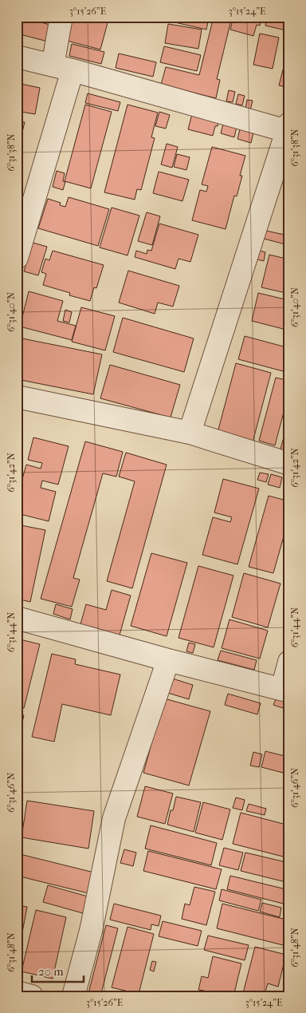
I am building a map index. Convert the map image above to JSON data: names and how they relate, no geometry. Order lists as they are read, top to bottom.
{
  "scale_bar": "20 m",
  "coordinates": [
    "3°15'26\"E",
    "3°15'24\"E",
    "6°31'38\"N",
    "6°31'40\"N",
    "6°31'42\"N",
    "6°31'44\"N",
    "6°31'46\"N",
    "6°31'48\"N"
  ]
}
